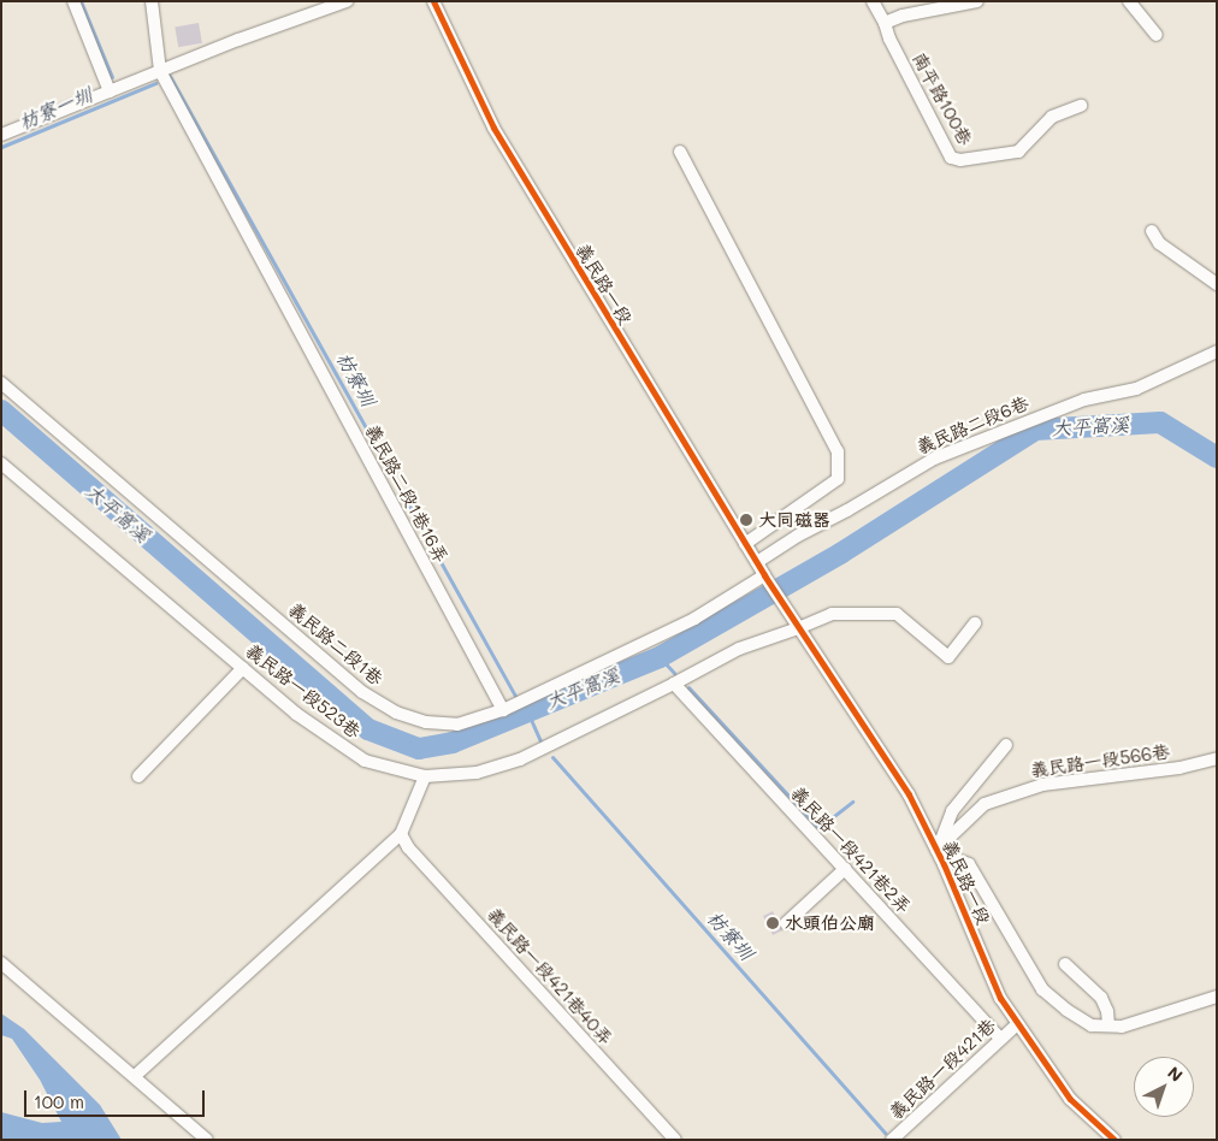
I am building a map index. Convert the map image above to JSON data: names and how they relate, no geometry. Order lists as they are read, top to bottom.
{
  "streets": {
    "street": [
      "南平路100巷",
      "義民路一段",
      "義民路二段6巷",
      "義民路二段1巷16弄",
      "義民路二段1巷",
      "義民路一段523巷",
      "義民路一段566巷",
      "義民路一段421巷2弄",
      "義民路一段421巷40弄",
      "義民路一段421巷"
    ]
  },
  "crossings": [
    ["義民路一段", "義民路二段6巷"],
    ["義民路一段", "義民路二段1巷"],
    ["義民路一段", "義民路一段523巷"],
    ["義民路一段", "義民路一段566巷"],
    ["義民路一段", "義民路一段421巷"],
    ["義民路二段1巷16弄", "義民路二段1巷"],
    ["義民路一段523巷", "義民路一段421巷2弄"],
    ["義民路一段421巷2弄", "義民路一段421巷"]
  ],
  "water": ["枋寮一圳", "枋寮圳", "大平窩溪"],
  "places": ["大同磁器", "水頭伯公廟"],
  "scale_bar": "100 m",
  "north": "top right"
}
